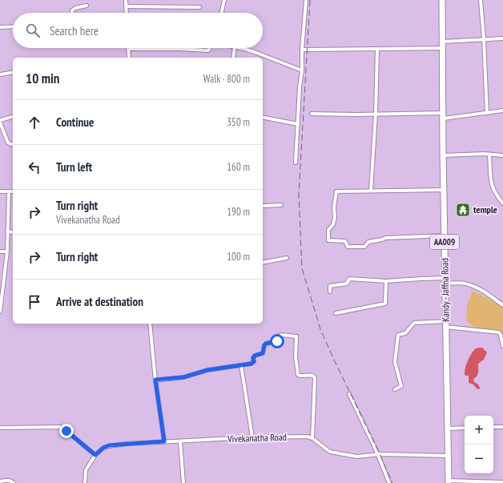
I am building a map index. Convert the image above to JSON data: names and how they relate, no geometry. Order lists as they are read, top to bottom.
{
  "streets": {
    "highway": ["AA009", "Kandy - Jaffna Road"],
    "street": ["Vivekanatha Road"]
  },
  "places": {
    "temple": ["temple"]
  },
  "page": {
    "search": "Search here",
    "heading": ["10 min", "Walk · 800 m"],
    "list": [
      ["Continue", "350 m"],
      ["Turn left", "160 m"],
      ["Turn right", "Vivekanatha Road", "190 m"],
      ["Turn right", "100 m"],
      "Arrive at destination"
    ],
    "map_buttons": ["+", "−"]
  }
}
